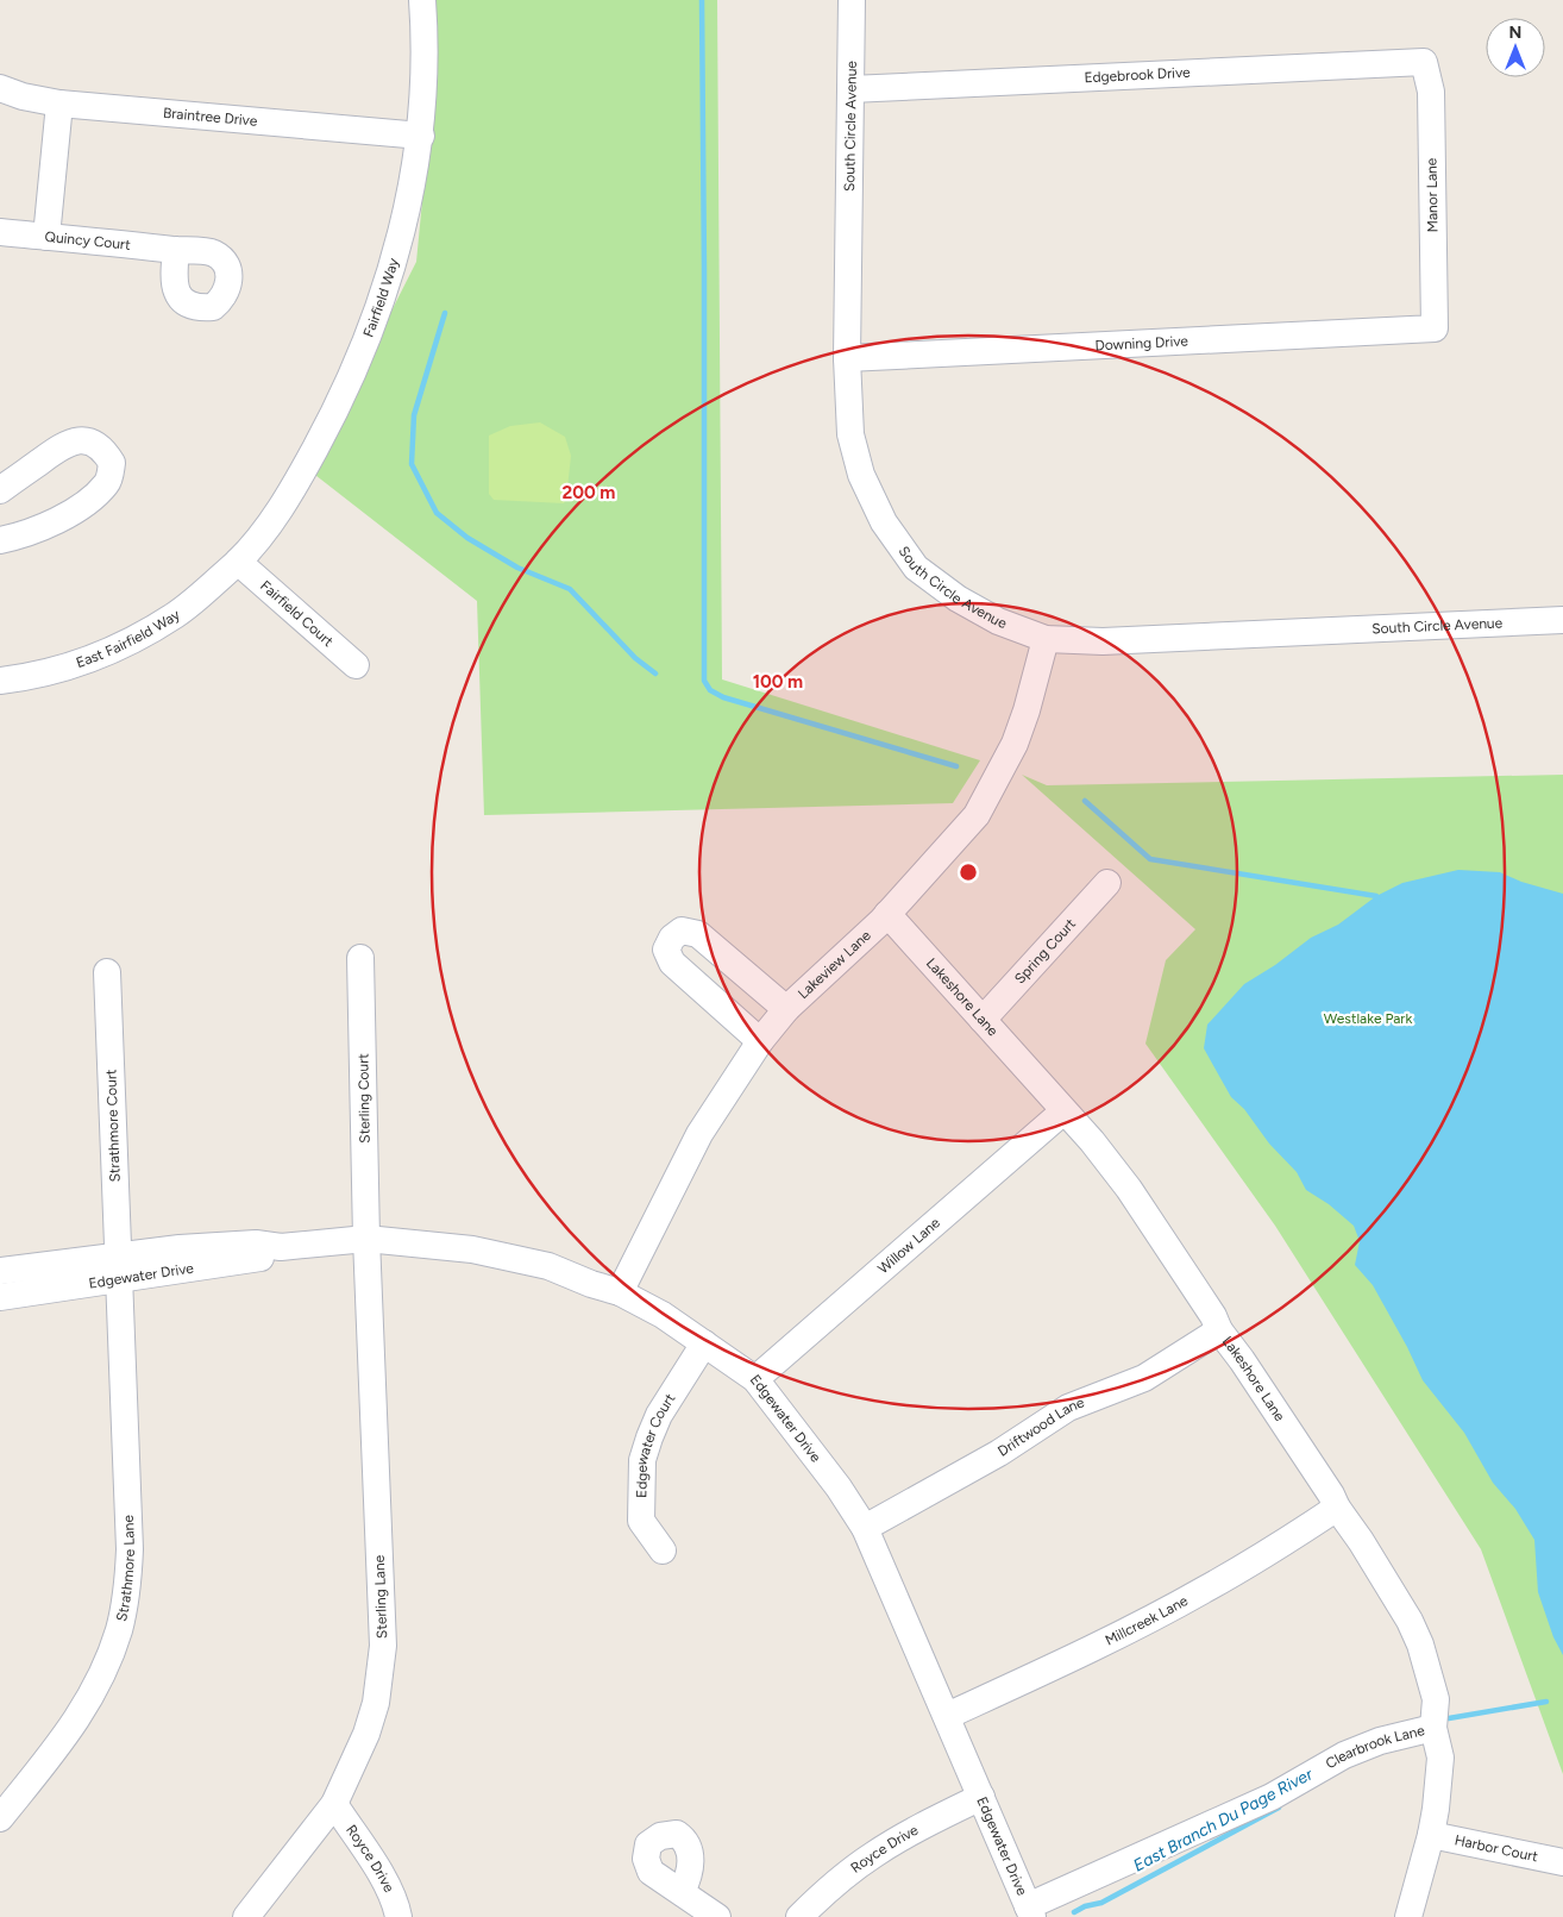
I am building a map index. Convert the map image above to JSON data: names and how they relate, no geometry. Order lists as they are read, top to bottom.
{
  "streets": {
    "street": [
      "Edgebrook Drive",
      "Braintree Drive",
      "South Circle Avenue",
      "Manor Lane",
      "Quincy Court",
      "Fairfield Way",
      "Downing Drive",
      "Fairfield Court",
      "East Fairfield Way",
      "Spring Court",
      "Lakeview Lane",
      "Lakeshore Lane",
      "Sterling Court",
      "Strathmore Court",
      "Willow Lane",
      "Edgewater Drive",
      "Driftwood Lane",
      "Edgewater Court",
      "Strathmore Lane",
      "Sterling Lane",
      "Millcreek Lane",
      "Clearbrook Lane",
      "Harbor Court",
      "Royce Drive"
    ]
  },
  "crossings": [
    ["Edgebrook Drive", "South Circle Avenue"],
    ["Edgebrook Drive", "Manor Lane"],
    ["Braintree Drive", "Fairfield Way"],
    ["South Circle Avenue", "Downing Drive"],
    ["South Circle Avenue", "Lakeview Lane"],
    ["Manor Lane", "Downing Drive"],
    ["Fairfield Way", "Fairfield Court"],
    ["Fairfield Way", "East Fairfield Way"],
    ["Fairfield Court", "East Fairfield Way"],
    ["Spring Court", "Lakeshore Lane"],
    ["Lakeview Lane", "Lakeshore Lane"],
    ["Lakeview Lane", "Edgewater Drive"],
    ["Lakeshore Lane", "Willow Lane"],
    ["Lakeshore Lane", "Driftwood Lane"],
    ["Lakeshore Lane", "Millcreek Lane"],
    ["Lakeshore Lane", "Clearbrook Lane"],
    ["Lakeshore Lane", "Harbor Court"],
    ["Sterling Court", "Edgewater Drive"],
    ["Sterling Court", "Sterling Lane"],
    ["Strathmore Court", "Edgewater Drive"],
    ["Strathmore Court", "Strathmore Lane"],
    ["Willow Lane", "Edgewater Drive"],
    ["Edgewater Drive", "Driftwood Lane"],
    ["Edgewater Drive", "Edgewater Court"],
    ["Edgewater Drive", "Strathmore Lane"],
    ["Edgewater Drive", "Sterling Lane"],
    ["Edgewater Drive", "Millcreek Lane"],
    ["Edgewater Drive", "Clearbrook Lane"],
    ["Edgewater Drive", "Royce Drive"],
    ["Sterling Lane", "Royce Drive"]
  ],
  "water": ["East Branch Du Page River"],
  "parks": ["Westlake Park"],
  "north": "top",
  "rings": ["200 m", "100 m"]
}
